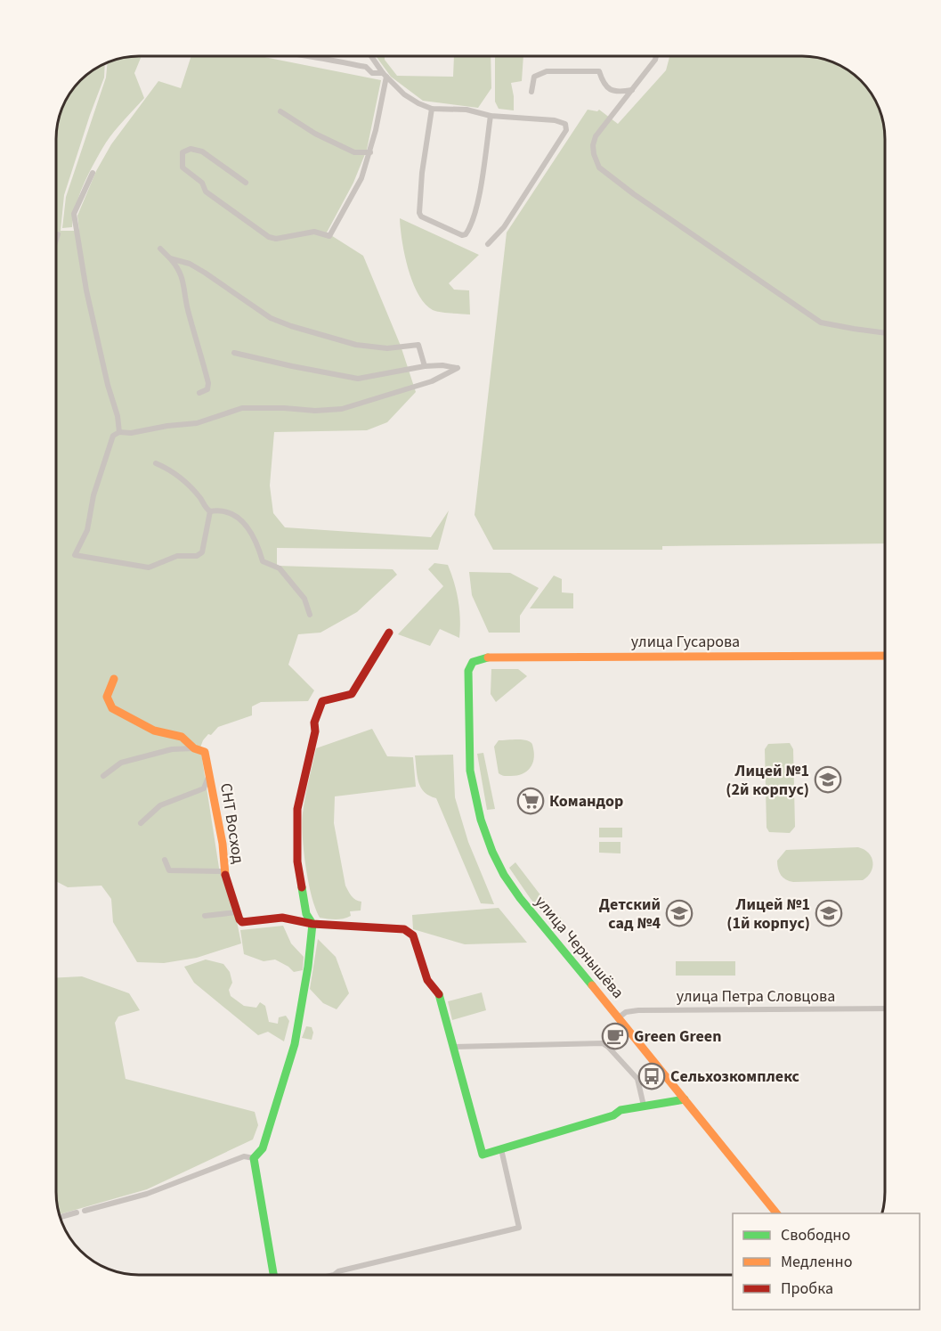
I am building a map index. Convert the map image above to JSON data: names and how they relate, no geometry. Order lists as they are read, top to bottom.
{
  "streets": {
    "street": [
      "улица Гусарова",
      "СНТ Восход",
      "улица Чернышёва",
      "улица Петра Словцова"
    ]
  },
  "crossings": [
    ["улица Гусарова", "улица Чернышёва"],
    ["улица Чернышёва", "улица Петра Словцова"]
  ],
  "places": {
    "school or university": ["Лицей №1 (2й корпус)", "Детский сад №4", "Лицей №1 (1й корпус)"],
    "supermarket": ["Командор"],
    "cafe": ["Green Green"],
    "bus stop": ["Сельхозкомплекс"]
  },
  "legend": ["Свободно", "Медленно", "Пробка"]
}
